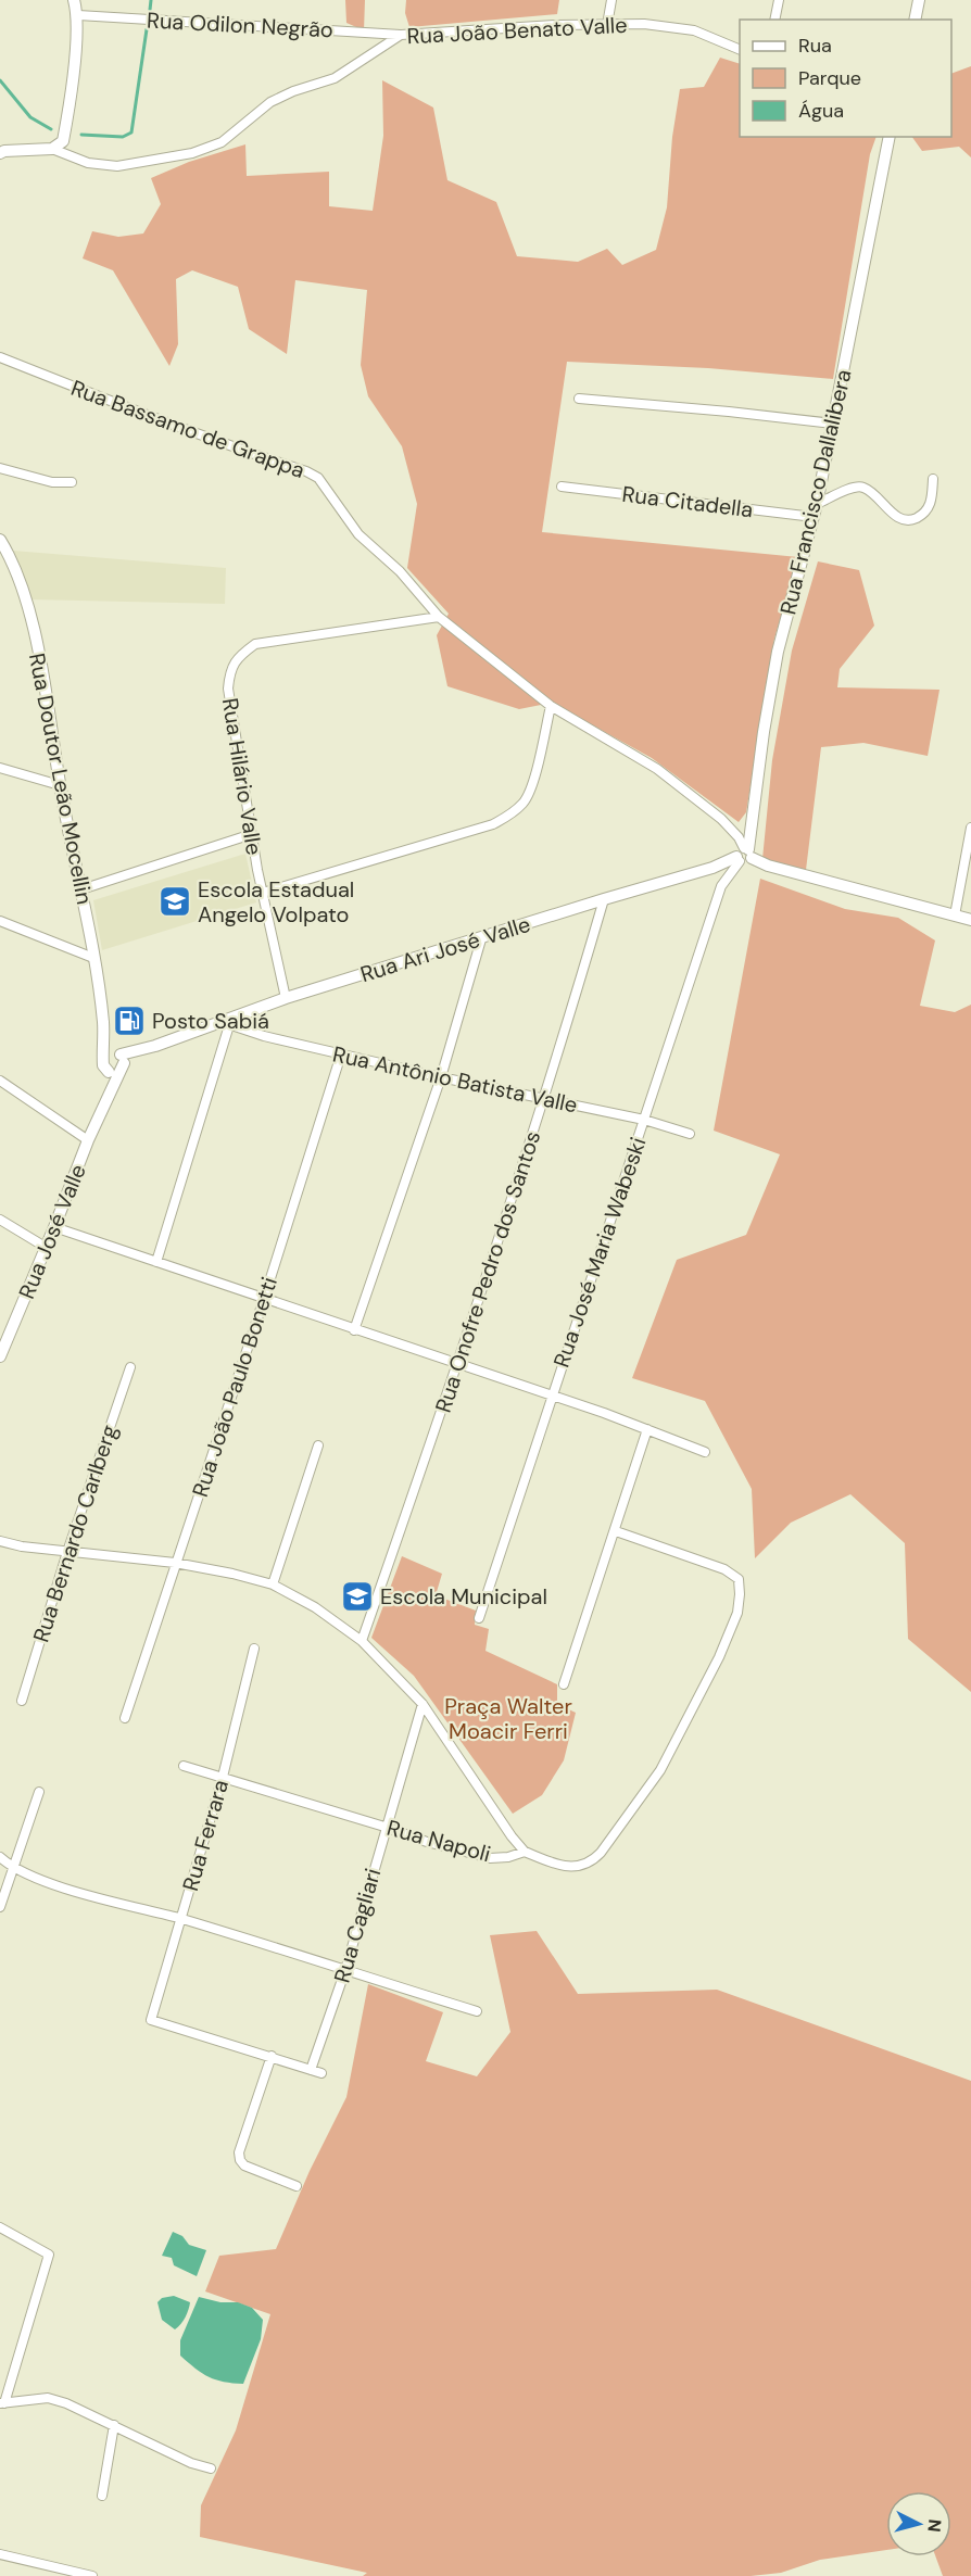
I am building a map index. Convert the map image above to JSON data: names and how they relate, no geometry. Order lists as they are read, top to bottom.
{
  "streets": {
    "street": [
      "Rua Odilon Negrão",
      "Rua João Benato Valle",
      "Rua Bassamo de Grappa",
      "Rua Francisco Dallalibera",
      "Rua Citadella",
      "Rua Hilário Valle",
      "Rua Doutor Leão Mocellin",
      "Rua Ari José Valle",
      "Rua Antônio Batista Valle",
      "Rua José Valle",
      "Rua José Maria Wabeski",
      "Rua Onofre Pedro dos Santos",
      "Rua João Paulo Bonetti",
      "Rua Bernardo Carlberg",
      "Rua Ferrara",
      "Rua Napoli",
      "Rua Cagliari"
    ]
  },
  "crossings": [
    ["Rua Odilon Negrão", "Rua João Benato Valle"],
    ["Rua Bassamo de Grappa", "Rua Francisco Dallalibera"],
    ["Rua Bassamo de Grappa", "Rua Hilário Valle"],
    ["Rua Bassamo de Grappa", "Rua Ari José Valle"],
    ["Rua Bassamo de Grappa", "Rua José Maria Wabeski"],
    ["Rua Francisco Dallalibera", "Rua Citadella"],
    ["Rua Francisco Dallalibera", "Rua Ari José Valle"],
    ["Rua Francisco Dallalibera", "Rua José Maria Wabeski"],
    ["Rua Hilário Valle", "Rua Ari José Valle"],
    ["Rua Doutor Leão Mocellin", "Rua Ari José Valle"],
    ["Rua Doutor Leão Mocellin", "Rua José Valle"],
    ["Rua Ari José Valle", "Rua Antônio Batista Valle"],
    ["Rua Ari José Valle", "Rua José Valle"],
    ["Rua Ari José Valle", "Rua José Maria Wabeski"],
    ["Rua Ari José Valle", "Rua Onofre Pedro dos Santos"],
    ["Rua Antônio Batista Valle", "Rua José Maria Wabeski"],
    ["Rua Antônio Batista Valle", "Rua Onofre Pedro dos Santos"],
    ["Rua Antônio Batista Valle", "Rua João Paulo Bonetti"],
    ["Rua Ferrara", "Rua Napoli"],
    ["Rua Napoli", "Rua Cagliari"]
  ],
  "parks": ["Praça Walter Moacir Ferri"],
  "places": {
    "school or university": ["Escola Estadual Angelo Volpato", "Escola Municipal"],
    "fuel station": ["Posto Sabiá"]
  },
  "legend": ["Rua", "Parque", "Água"],
  "north": "right"
}
